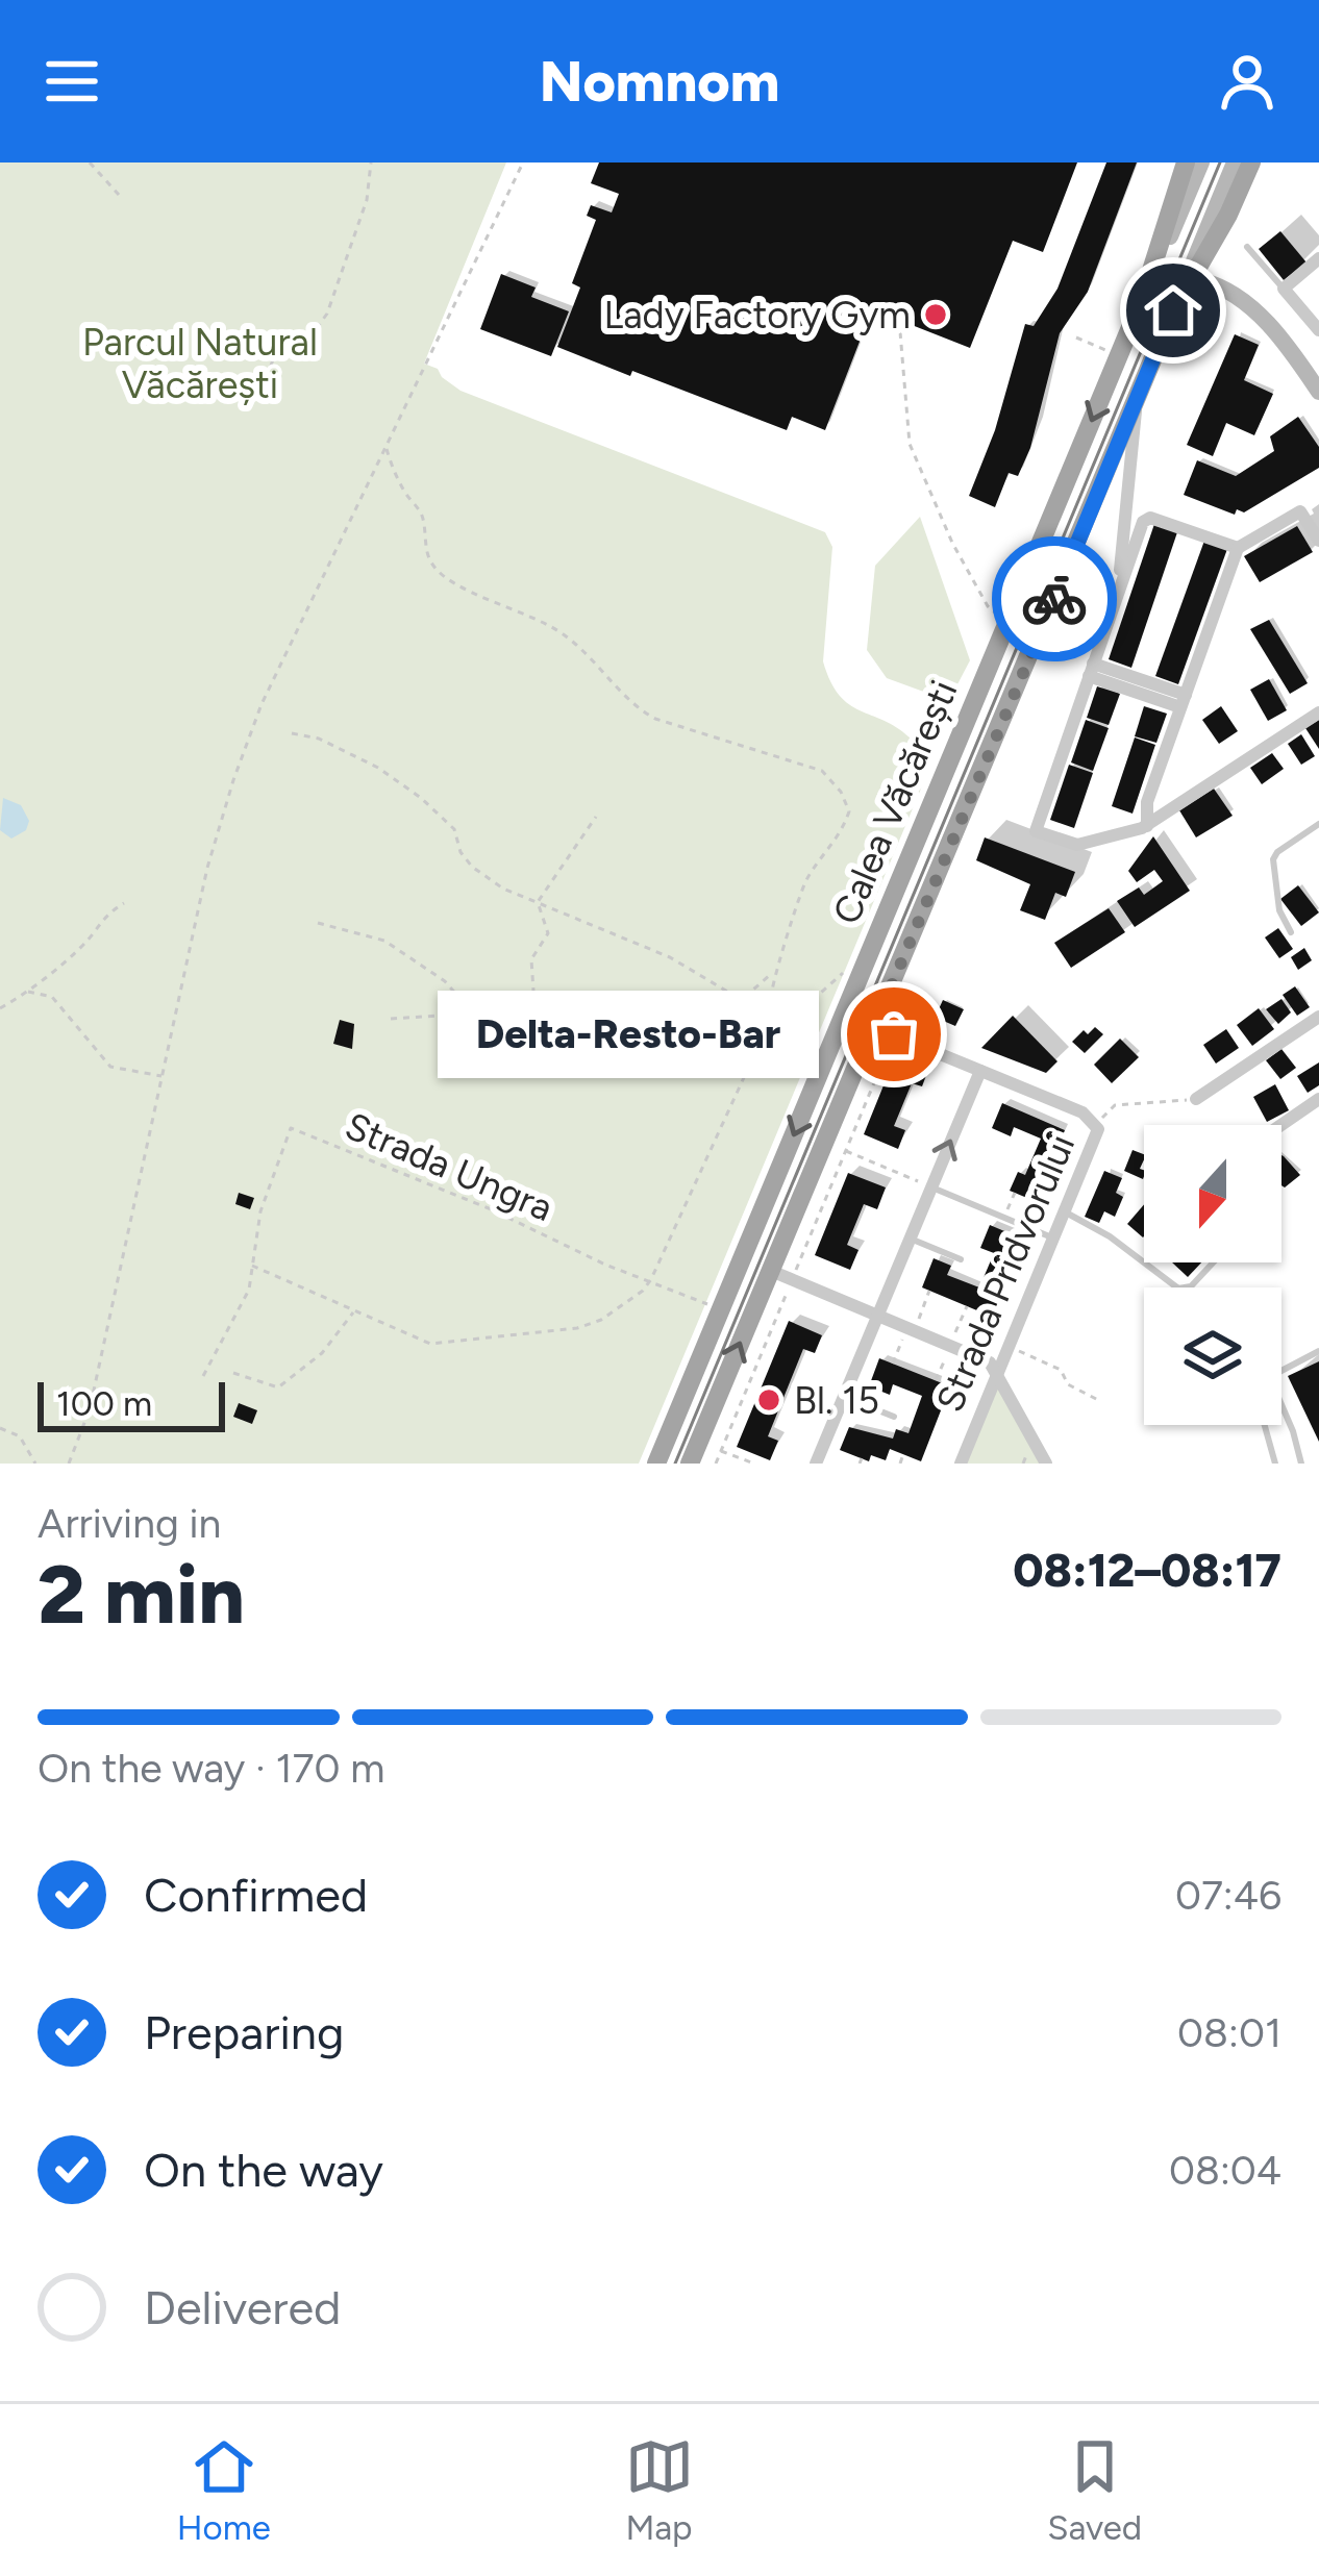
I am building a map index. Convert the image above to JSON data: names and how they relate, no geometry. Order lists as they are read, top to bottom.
{
  "streets": {
    "main road": ["Calea Văcărești"],
    "street": ["Strada Pridvorului"],
    "path": ["Strada Ungra"]
  },
  "crossings": [
    ["Calea Văcărești", "Strada Ungra"],
    ["Calea Văcărești", "Strada Pridvorului"]
  ],
  "parks": ["Parcul Natural Văcărești"],
  "places": ["Lady Factory Gym", "Delta-Resto-Bar", "Bl. 15"],
  "scale_bar": "100 m",
  "north": "bottom",
  "page": {
    "header": "Nomnom",
    "bubble": "Delta-Resto-Bar",
    "scale": "100 m",
    "heading": ["2 min", "Arriving in", "08:12–08:17"],
    "bar": "On the way · 170 m",
    "list": [
      ["Confirmed", "07:46"],
      ["Preparing", "08:01"],
      ["On the way", "08:04"],
      "Delivered"
    ],
    "tabs": ["Home", "Map", "Saved"]
  }
}
